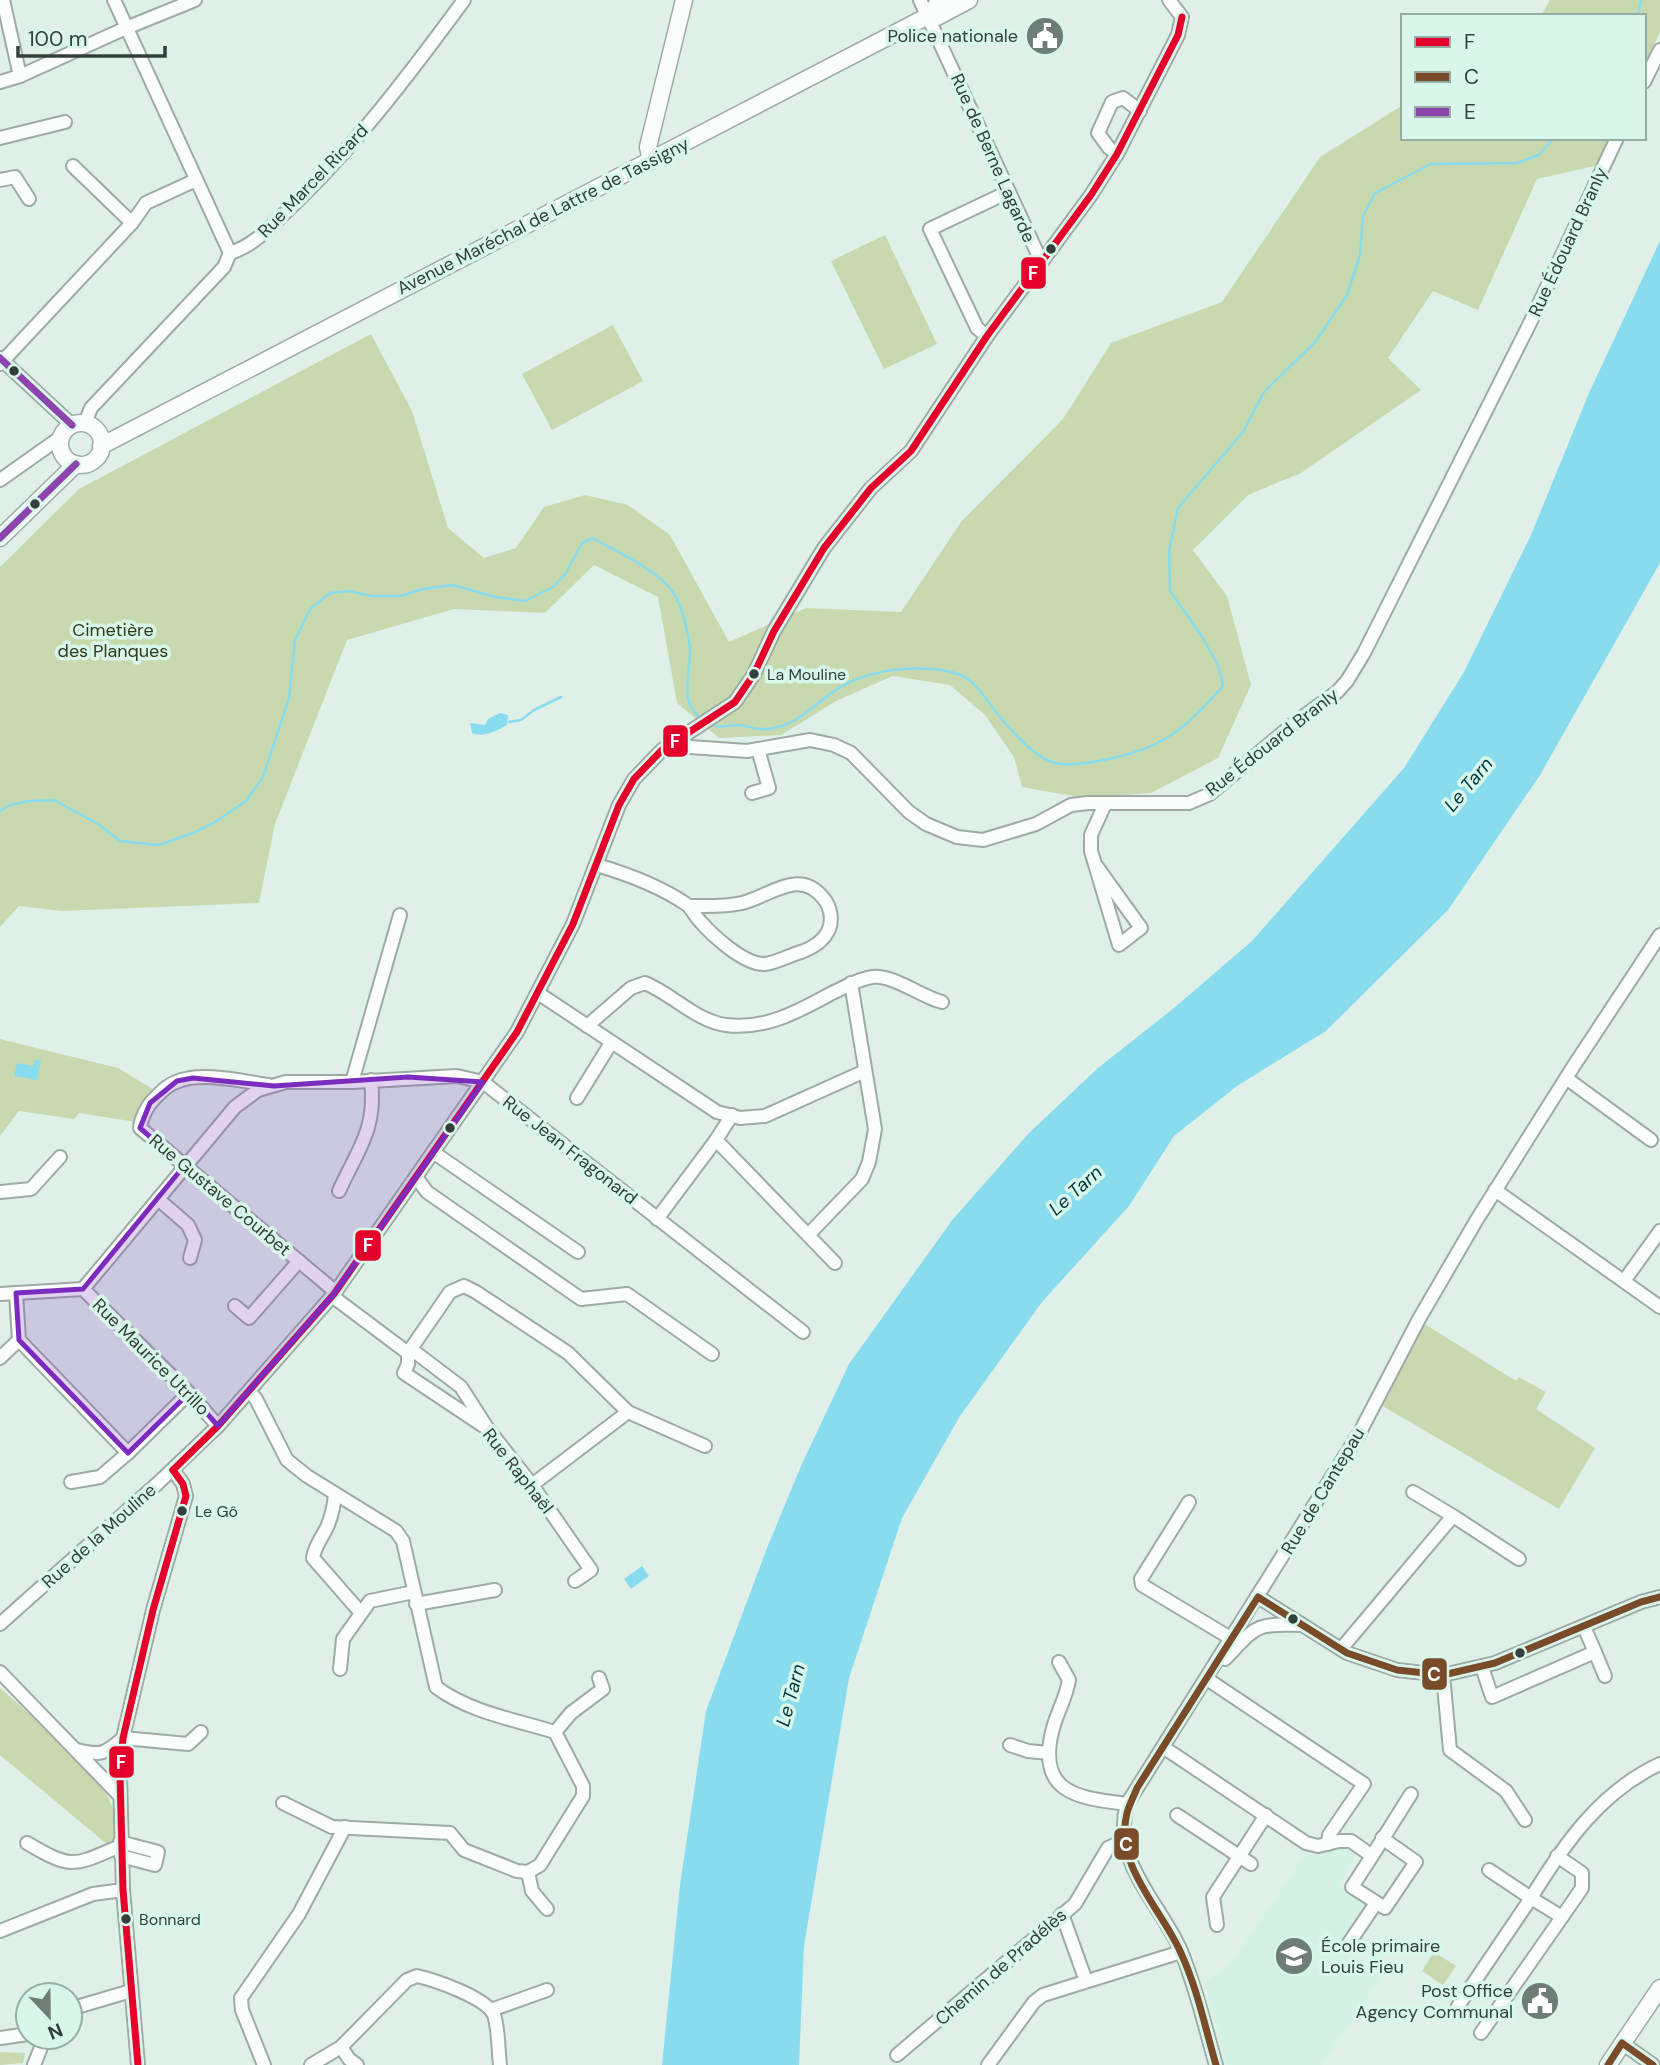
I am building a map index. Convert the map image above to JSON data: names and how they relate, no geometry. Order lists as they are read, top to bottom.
{
  "streets": {
    "main road": ["Avenue Maréchal de Lattre de Tassigny"],
    "street": [
      "Rue de Berne Lagarde",
      "Rue Marcel Ricard",
      "Rue Édouard Branly",
      "Rue Jean Fragonard",
      "Rue Gustave Courbet",
      "Rue Maurice Utrillo",
      "Rue Raphaël",
      "Rue de Cantepau",
      "Rue de la Mouline",
      "Chemin de Pradélès"
    ]
  },
  "crossings": [
    ["Rue de Berne Lagarde", "Avenue Maréchal de Lattre de Tassigny"],
    ["Rue Marcel Ricard", "Avenue Maréchal de Lattre de Tassigny"],
    ["Rue Édouard Branly", "Rue de la Mouline"],
    ["Rue Jean Fragonard", "Rue de la Mouline"],
    ["Rue Gustave Courbet", "Rue de la Mouline"],
    ["Rue Maurice Utrillo", "Rue de la Mouline"],
    ["Rue de Cantepau", "Chemin de Pradélès"]
  ],
  "water": ["Le Tarn"],
  "parks": ["Cimetière des Planques"],
  "places": {
    "public building": ["Police nationale", "Post Office Agency Communal"],
    "other": ["La Mouline", "Le Gô", "Bonnard"],
    "school or university": ["École primaire Louis Fieu"]
  },
  "lines": ["transit line F", "transit line E", "transit line C"],
  "legend": ["F", "C", "E"],
  "scale_bar": "100 m",
  "north": "bottom"
}
